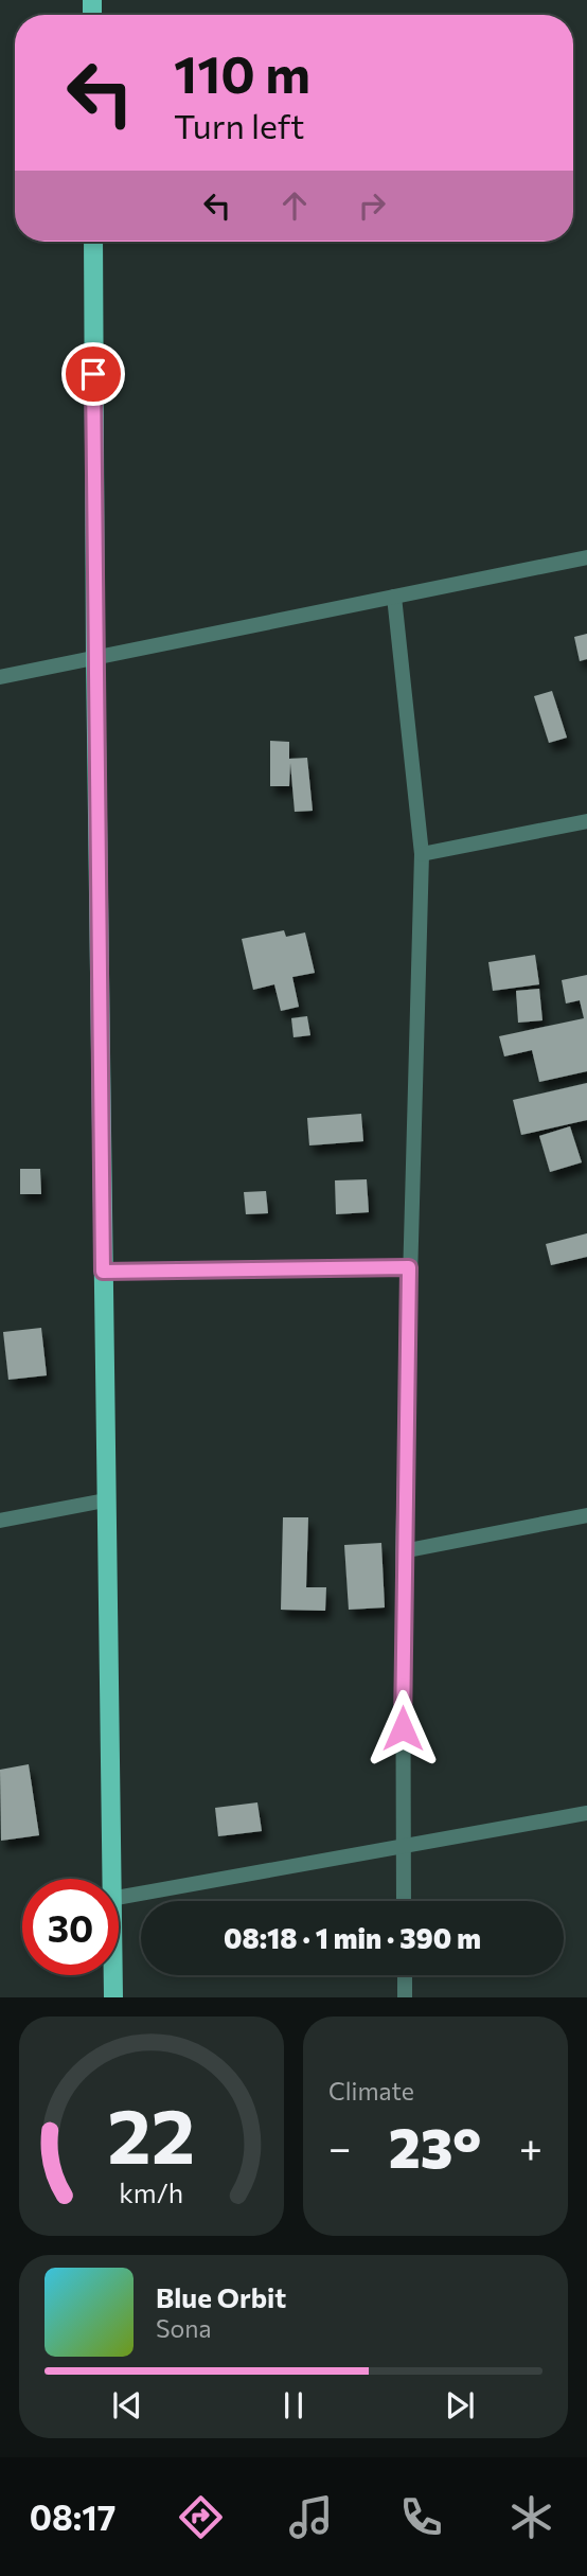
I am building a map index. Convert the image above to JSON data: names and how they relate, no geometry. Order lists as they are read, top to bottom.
{
  "page": {
    "turn": ["110 m", "Turn left"],
    "limit": "30",
    "trip": "08:18 · 1 min · 390 m",
    "tile": "Climate",
    "heat": ["−", "23°", "+"],
    "song": ["Blue Orbit", "Sona"],
    "tabs": "08:17",
    "gauge": ["22", "km/h"]
  }
}
